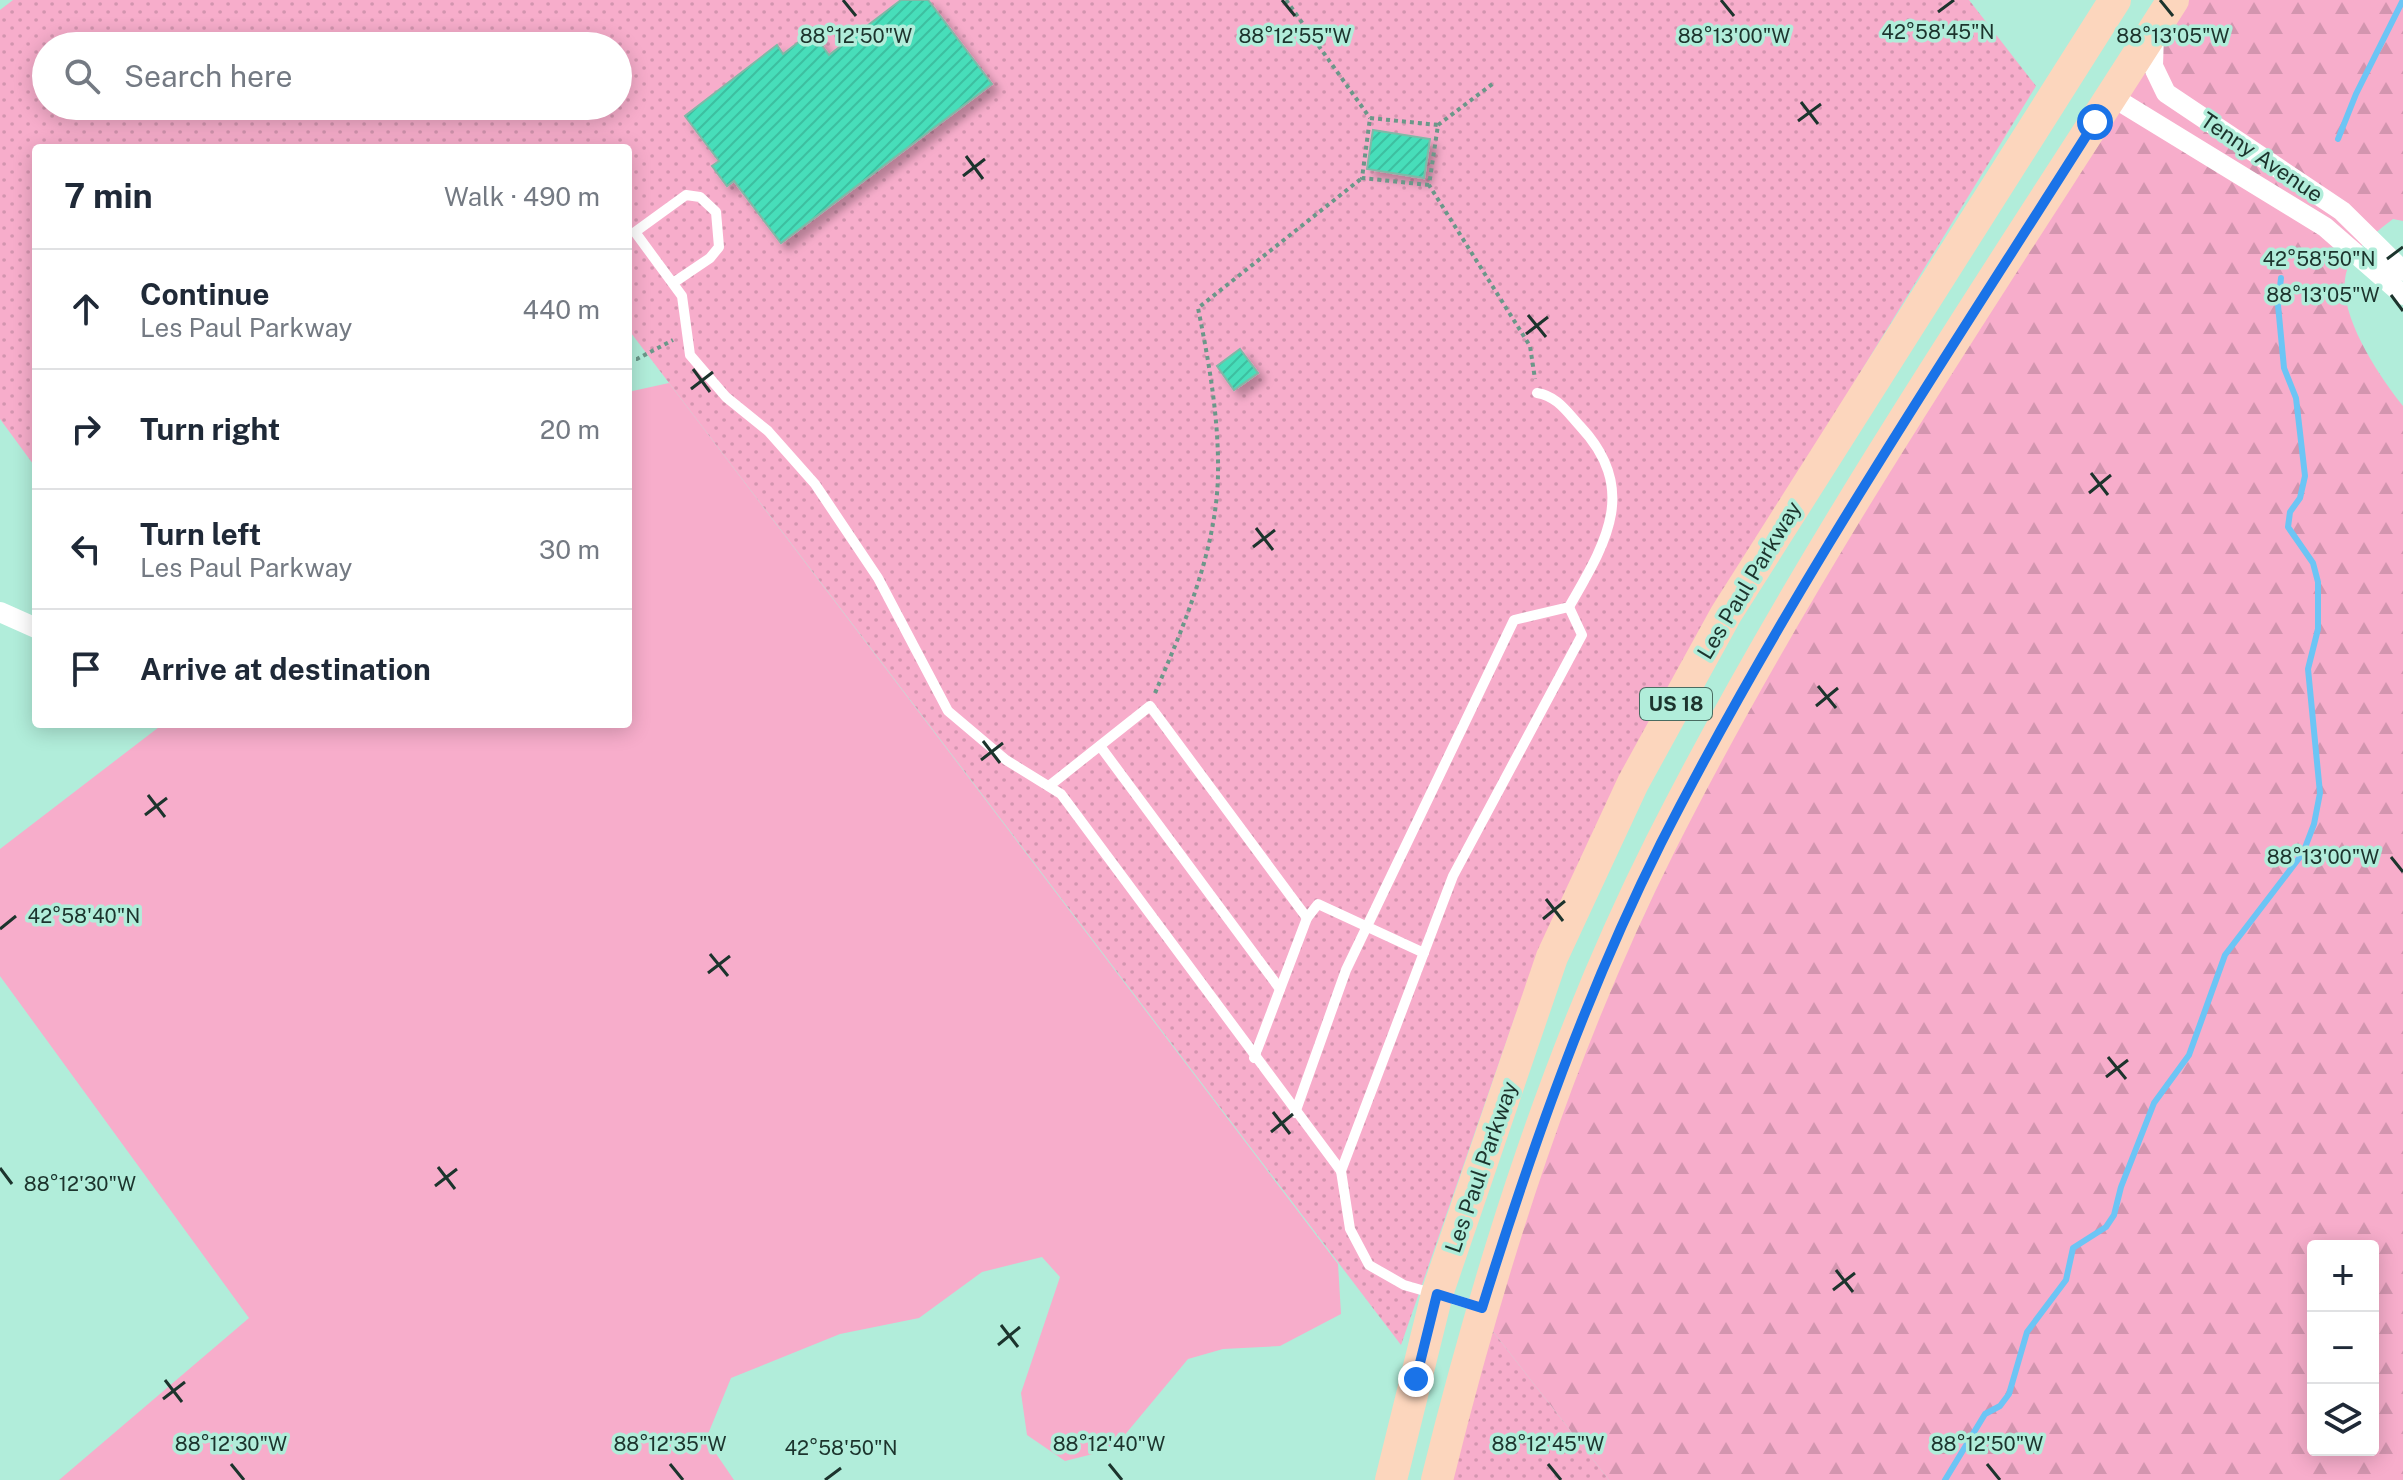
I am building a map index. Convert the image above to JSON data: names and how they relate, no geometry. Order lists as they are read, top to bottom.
{
  "streets": {
    "main road": ["Les Paul Parkway", "US 18"],
    "street": ["Tenny Avenue"]
  },
  "crossings": [
    ["Tenny Avenue", "Les Paul Parkway"]
  ],
  "page": {
    "search": "Search here",
    "heading": ["7 min", "Walk · 490 m"],
    "list": [
      ["Continue", "Les Paul Parkway", "440 m"],
      ["Turn right", "20 m"],
      ["Turn left", "Les Paul Parkway", "30 m"],
      "Arrive at destination"
    ],
    "map_buttons": ["+", "−"]
  },
  "coordinates": [
    "42°58'45\"N",
    "88°12'50\"W",
    "88°12'55\"W",
    "88°13'00\"W",
    "88°13'05\"W",
    "42°58'50\"N",
    "42°58'40\"N",
    "88°12'30\"W",
    "88°12'35\"W",
    "88°12'40\"W",
    "88°12'45\"W"
  ]
}
